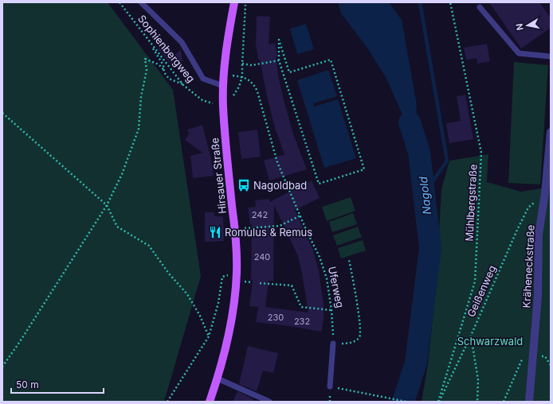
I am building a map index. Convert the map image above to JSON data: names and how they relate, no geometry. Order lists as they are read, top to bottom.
{
  "streets": {
    "main road": ["Hirsauer Straße"],
    "street": ["Kräheneckstraße"],
    "path": [
      "Sophienbergweg",
      "Mühlbergstraße",
      "Uferweg",
      "Geißenweg"
    ]
  },
  "crossings": [
    ["Sophienbergweg", "Hirsauer Straße"],
    ["Mühlbergstraße", "Geißenweg"],
    ["Kräheneckstraße", "Geißenweg"]
  ],
  "water": ["Nagold"],
  "parks": ["Schwarzwald"],
  "places": {
    "bus stop": ["Nagoldbad"],
    "restaurant": ["Romulus & Remus"]
  },
  "house_numbers": [
    "242",
    "240",
    "230",
    "232"
  ],
  "scale_bar": "50 m",
  "north": "left"
}
